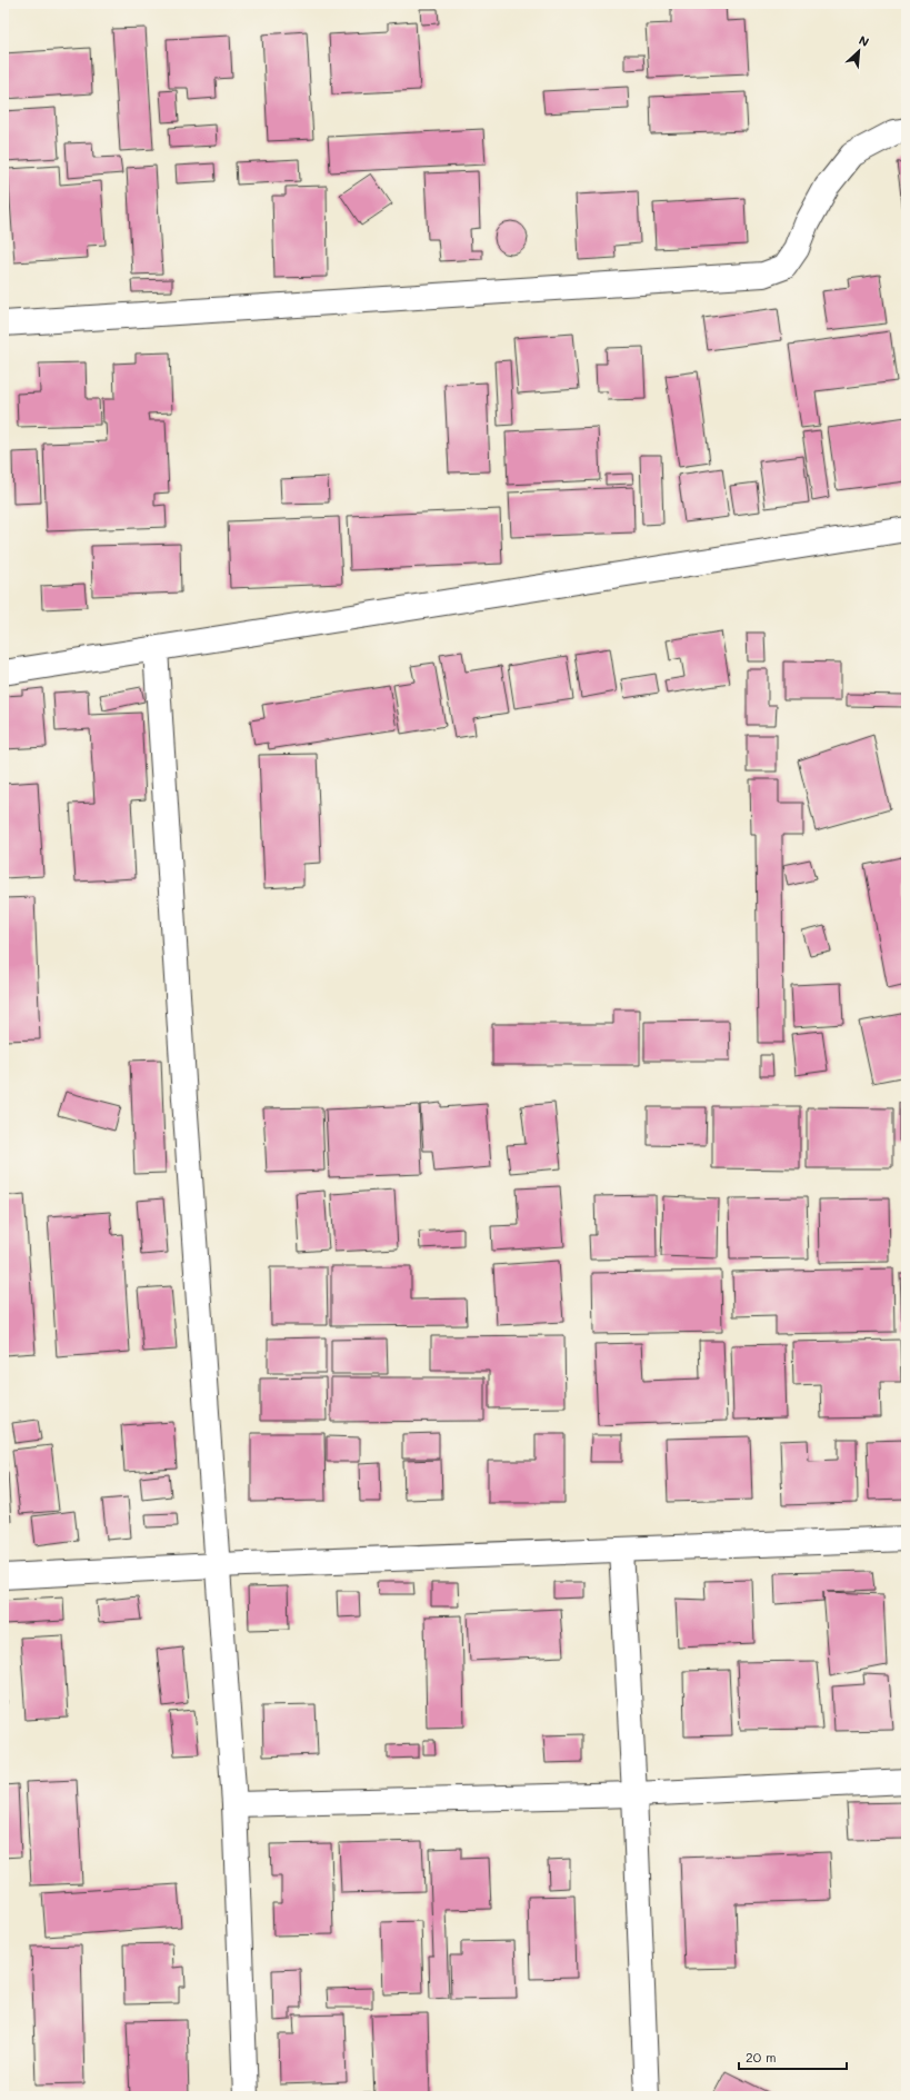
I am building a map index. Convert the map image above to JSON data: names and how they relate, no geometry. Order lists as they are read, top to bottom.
{
  "scale_bar": "20 m",
  "north": "top right"
}
